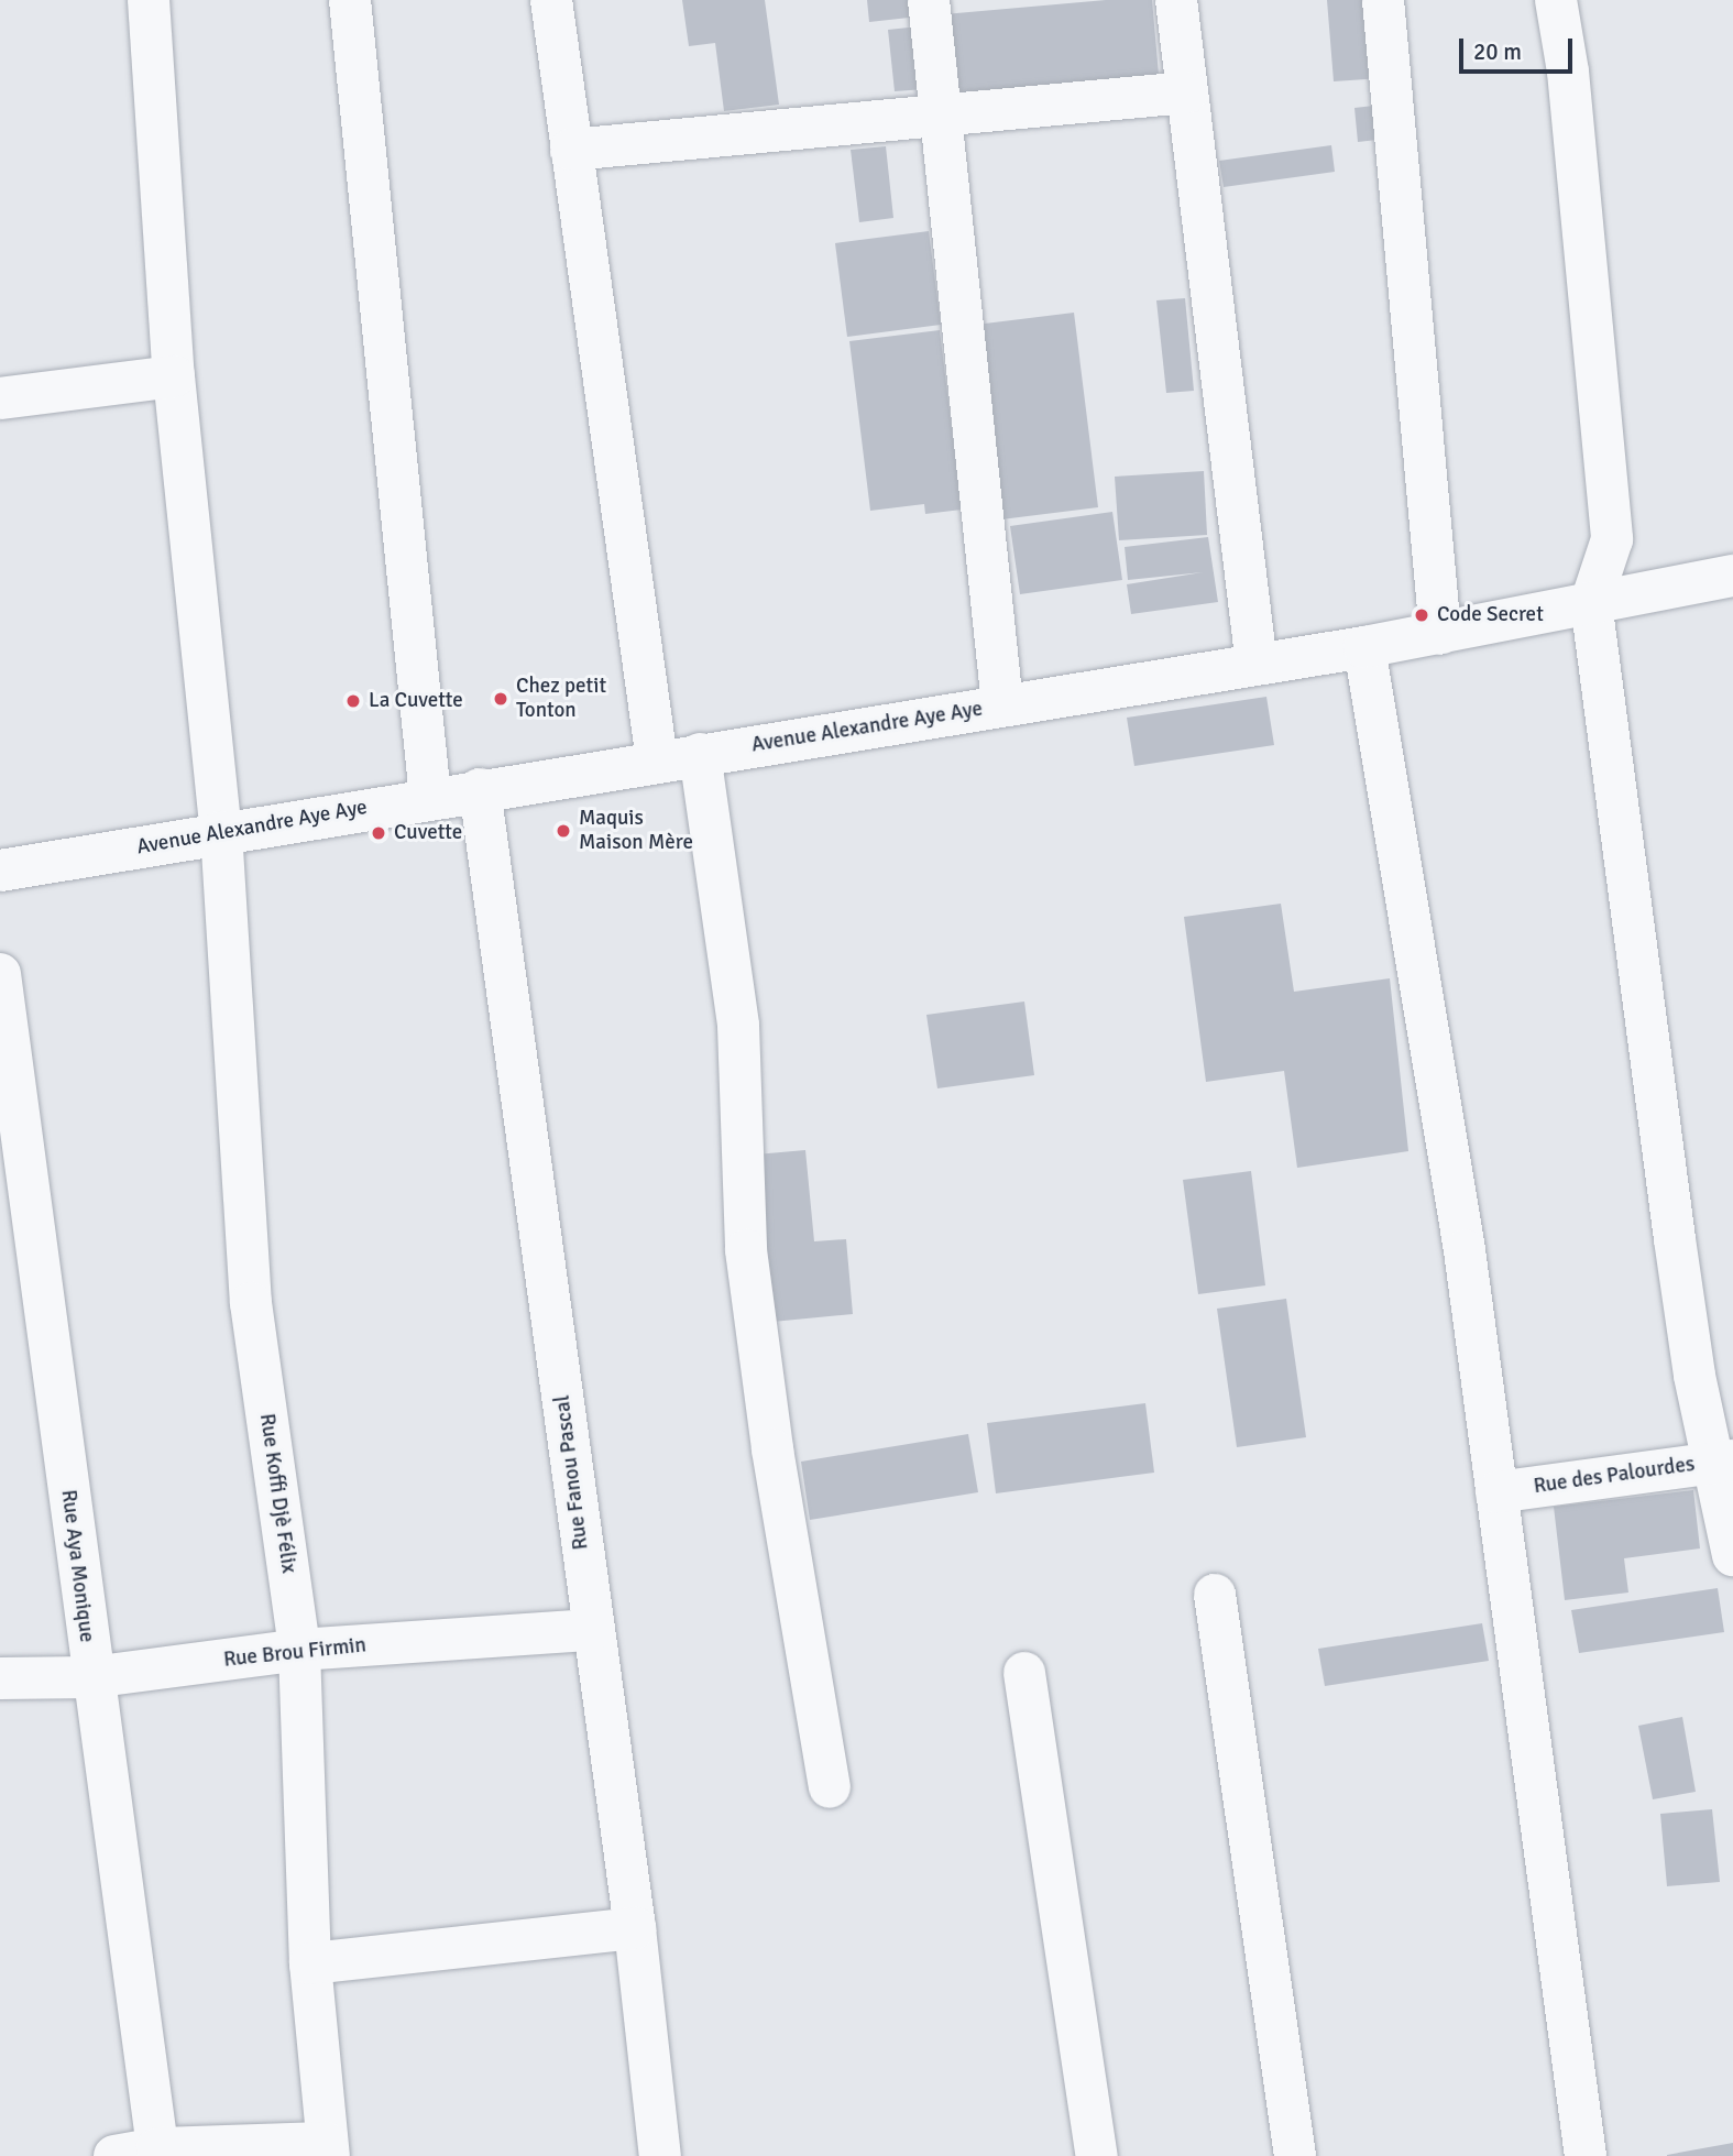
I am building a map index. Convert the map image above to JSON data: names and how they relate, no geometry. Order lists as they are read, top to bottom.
{
  "streets": {
    "street": [
      "Avenue Alexandre Aye Aye",
      "Rue Fanou Pascal",
      "Rue des Palourdes",
      "Rue Koffi Djè Félix",
      "Rue Aya Monique",
      "Rue Brou Firmin"
    ]
  },
  "crossings": [
    ["Avenue Alexandre Aye Aye", "Rue Fanou Pascal"],
    ["Avenue Alexandre Aye Aye", "Rue Koffi Djè Félix"],
    ["Rue Fanou Pascal", "Rue Brou Firmin"],
    ["Rue Koffi Djè Félix", "Rue Brou Firmin"],
    ["Rue Aya Monique", "Rue Brou Firmin"]
  ],
  "places": [
    "Code Secret",
    "Chez petit Tonton",
    "La Cuvette",
    "Maquis Maison Mère",
    "Cuvette"
  ],
  "scale_bar": "20 m"
}
